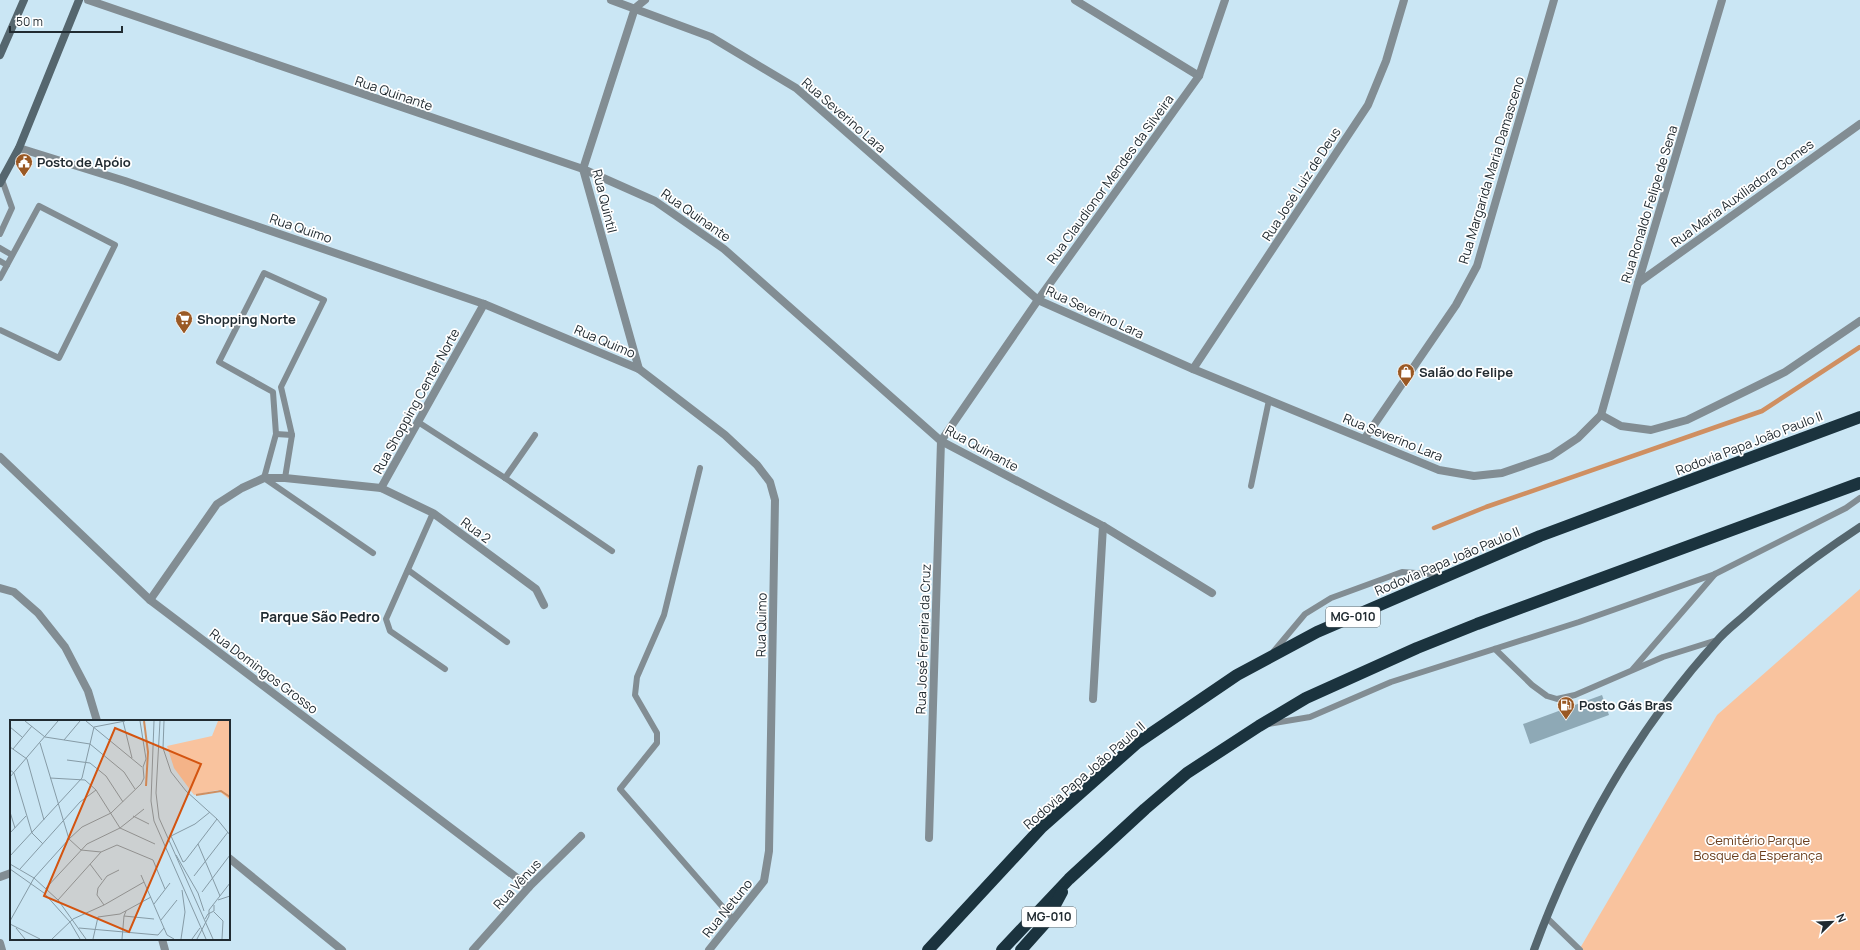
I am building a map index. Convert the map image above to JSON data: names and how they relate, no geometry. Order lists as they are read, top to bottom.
{
  "streets": {
    "highway": ["Rodovia Papa João Paulo II", "MG-010"],
    "street": [
      "Rua Quinante",
      "Rua Severino Lara",
      "Rua Margarida Maria Damasceno",
      "Rua Claudionor Mendes da Silveira",
      "Rua José Luiz de Deus",
      "Rua Maria Auxiliadora Gomes",
      "Rua Quintil",
      "Rua Ronaldo Felipe de Sena",
      "Rua Quimo",
      "Rua Shopping Center Norte",
      "Rua 2",
      "Rua José Ferreira da Cruz",
      "Rua Domingos Grosso",
      "Rua Vênus",
      "Rua Netuno"
    ]
  },
  "crossings": [
    ["Rua Quinante", "Rua Claudionor Mendes da Silveira"],
    ["Rua Quinante", "Rua Quintil"],
    ["Rua Quinante", "Rua José Ferreira da Cruz"],
    ["Rua Severino Lara", "Rua Margarida Maria Damasceno"],
    ["Rua Severino Lara", "Rua Claudionor Mendes da Silveira"],
    ["Rua Severino Lara", "Rua José Luiz de Deus"],
    ["Rua Severino Lara", "Rua Quintil"],
    ["Rua Severino Lara", "Rua Ronaldo Felipe de Sena"],
    ["Rua Claudionor Mendes da Silveira", "Rua José Ferreira da Cruz"],
    ["Rua Maria Auxiliadora Gomes", "Rua Ronaldo Felipe de Sena"],
    ["Rua Quintil", "Rua Quimo"],
    ["Rua Quimo", "Rua Shopping Center Norte"],
    ["Rua Quimo", "Rua Netuno"],
    ["Rua Shopping Center Norte", "Rua 2"],
    ["Rua Shopping Center Norte", "Rua Domingos Grosso"],
    ["Rua Domingos Grosso", "Rua Vênus"]
  ],
  "districts": ["Parque São Pedro"],
  "parks": ["Cemitério Parque Bosque da Esperança"],
  "places": {
    "public building": ["Posto de Apóio"],
    "supermarket": ["Shopping Norte"],
    "shop": ["Salão do Felipe"],
    "fuel station": ["Posto Gás Bras"]
  },
  "scale_bar": "50 m",
  "north": "top right"
}
